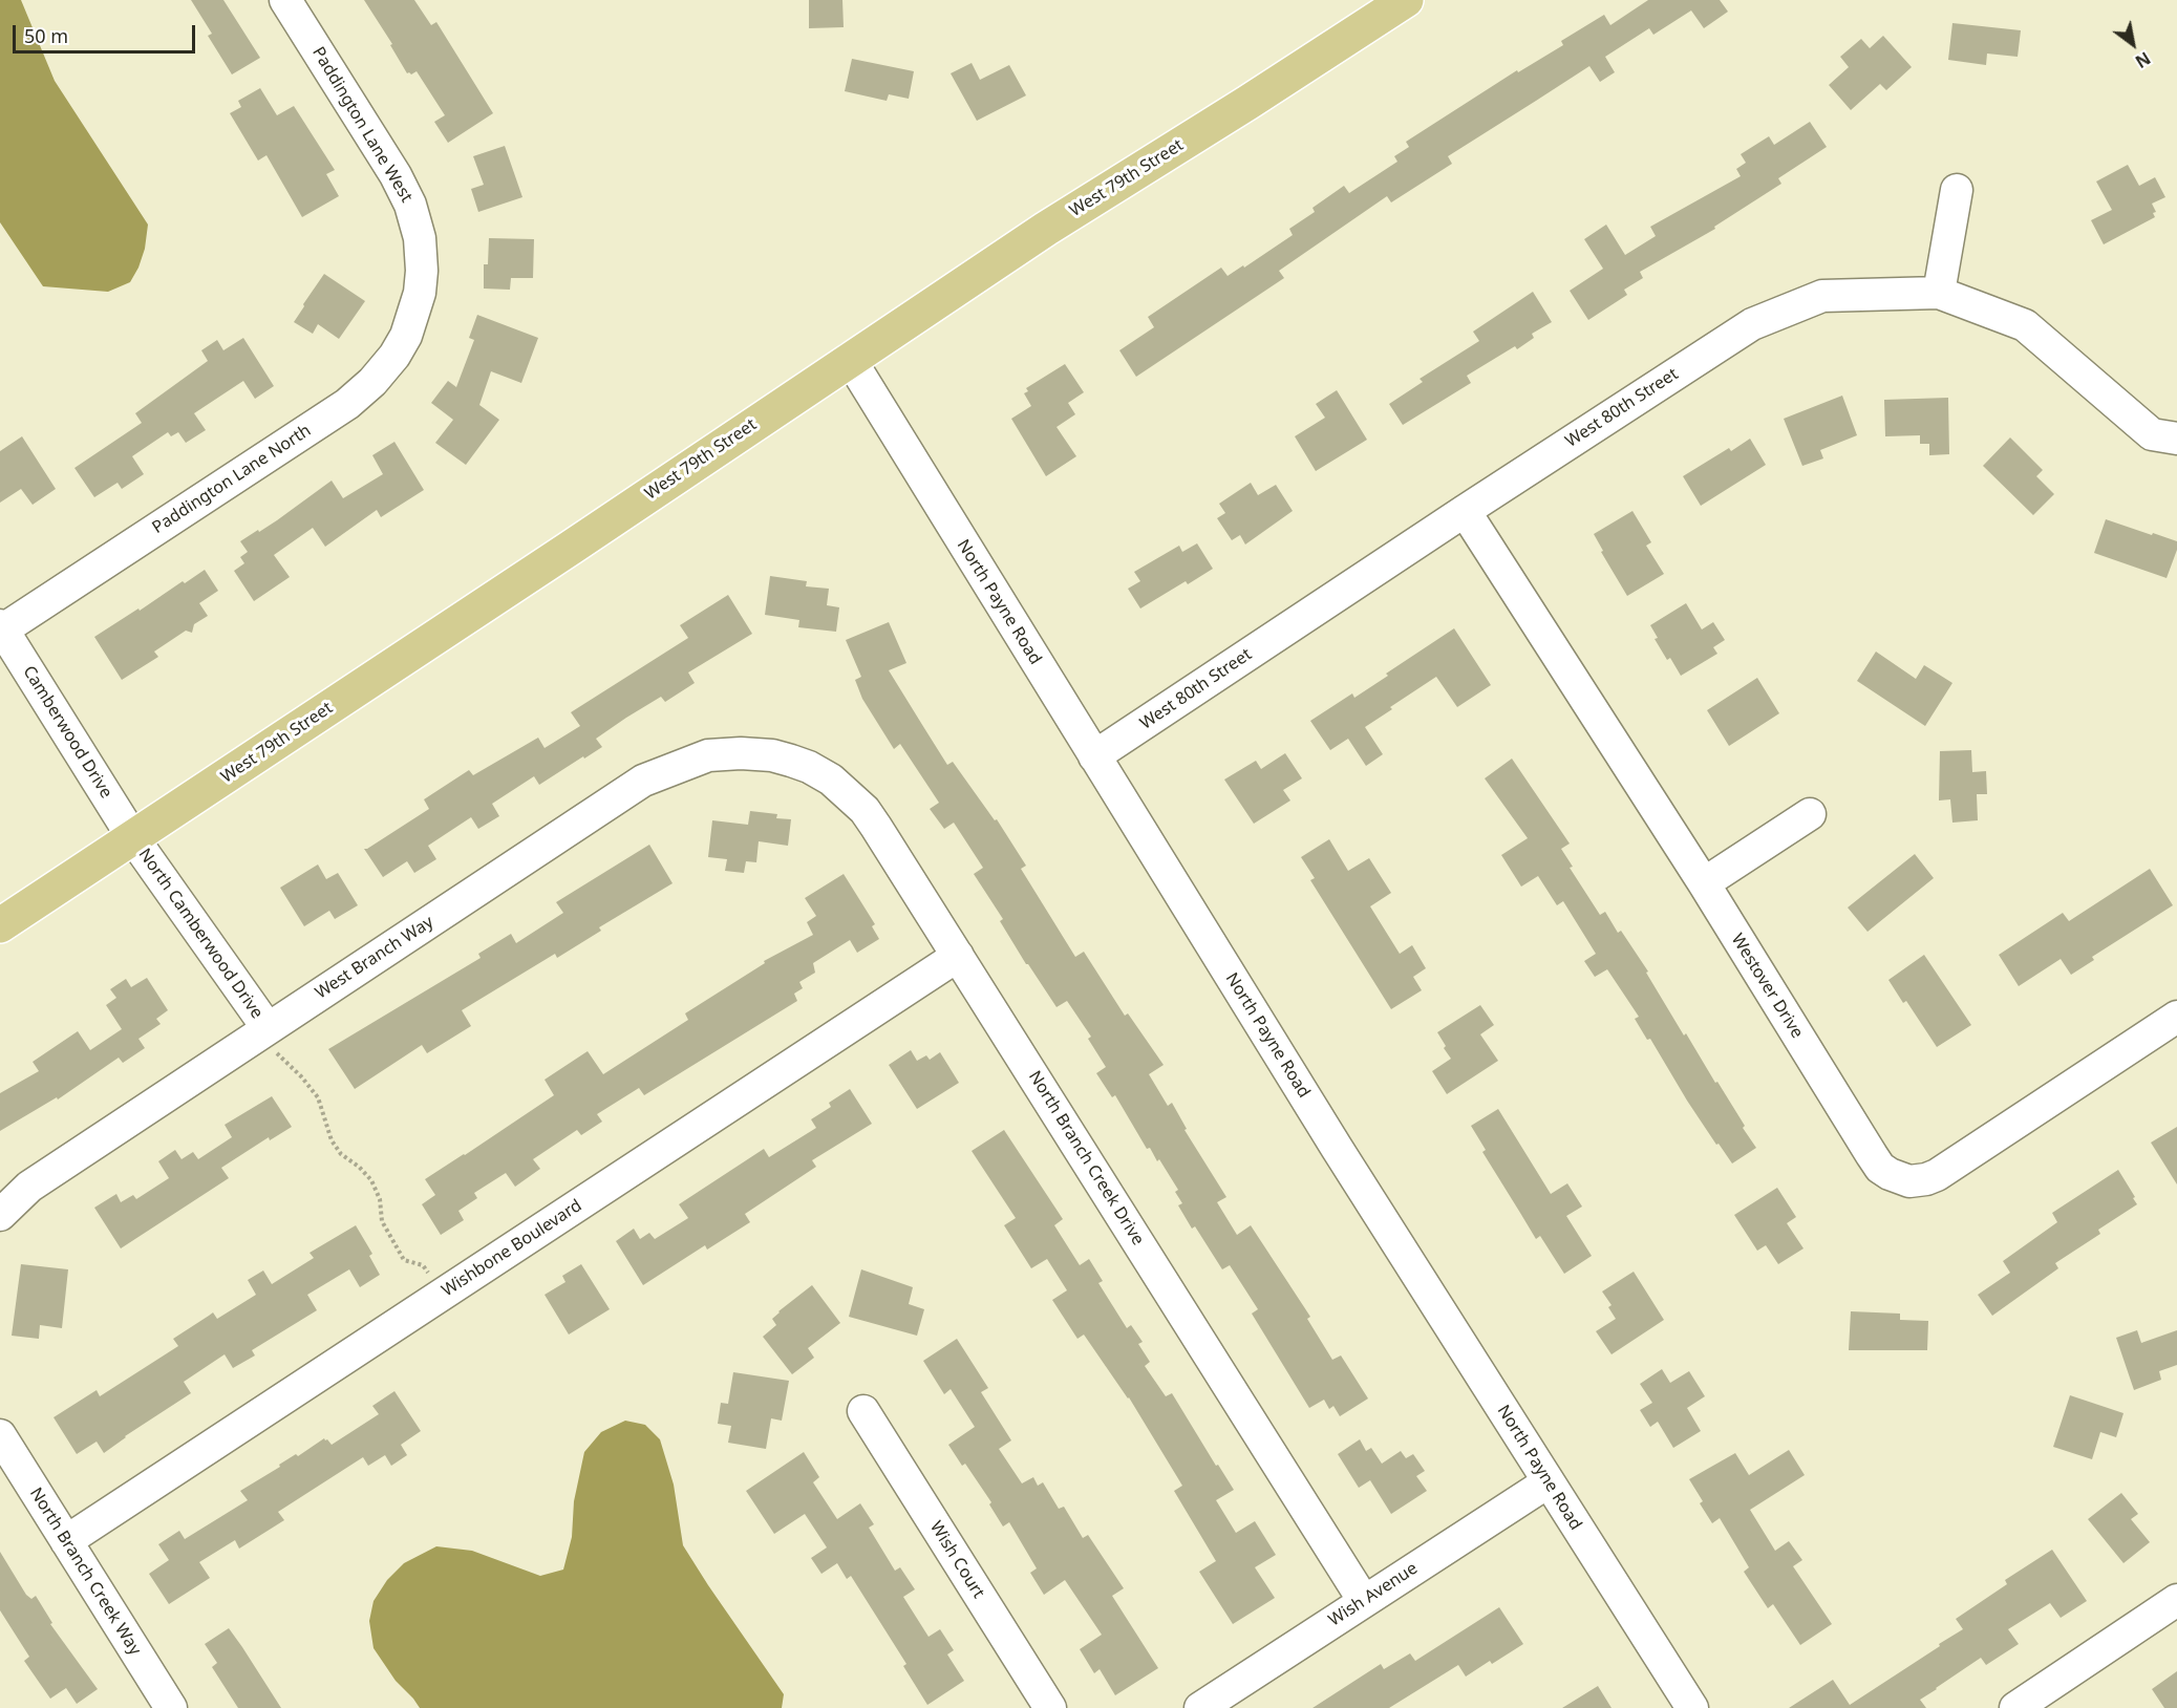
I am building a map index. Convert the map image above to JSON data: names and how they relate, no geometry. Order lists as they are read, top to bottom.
{
  "streets": {
    "main road": ["West 79th Street"],
    "street": [
      "Paddington Lane West",
      "West 80th Street",
      "Paddington Lane North",
      "North Payne Road",
      "Camberwood Drive",
      "North Camberwood Drive",
      "West Branch Way",
      "Westover Drive",
      "North Branch Creek Drive",
      "Wishbone Boulevard",
      "Wish Court",
      "North Branch Creek Way",
      "Wish Avenue"
    ]
  },
  "crossings": [
    ["Paddington Lane West", "Paddington Lane North"],
    ["West 79th Street", "North Payne Road"],
    ["West 79th Street", "Camberwood Drive"],
    ["West 79th Street", "North Camberwood Drive"],
    ["West 80th Street", "North Payne Road"],
    ["West 80th Street", "Westover Drive"],
    ["Paddington Lane North", "Camberwood Drive"],
    ["North Payne Road", "Wish Avenue"],
    ["Camberwood Drive", "North Camberwood Drive"],
    ["North Camberwood Drive", "West Branch Way"],
    ["West Branch Way", "North Branch Creek Drive"],
    ["North Branch Creek Drive", "Wishbone Boulevard"],
    ["North Branch Creek Drive", "Wish Avenue"],
    ["Wishbone Boulevard", "North Branch Creek Way"]
  ],
  "scale_bar": "50 m",
  "north": "bottom right"
}
